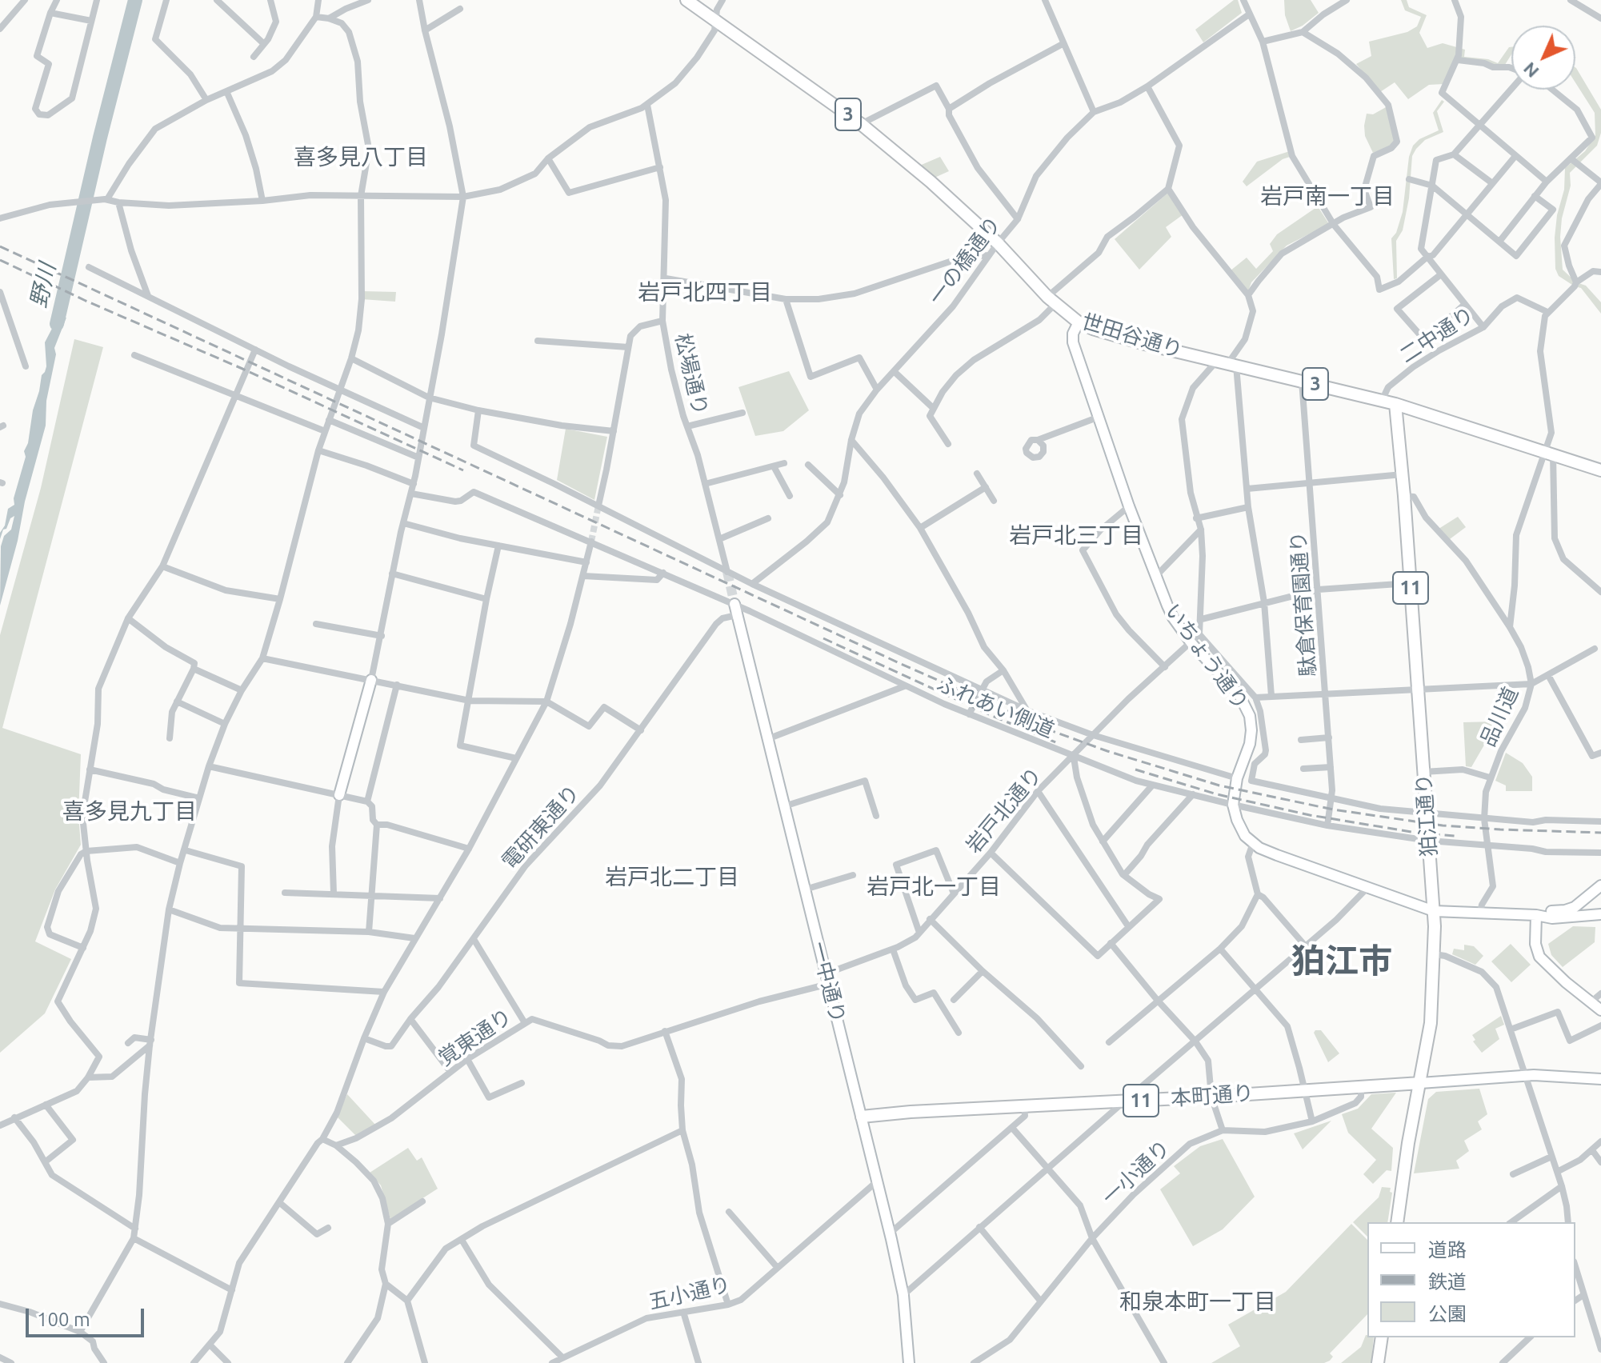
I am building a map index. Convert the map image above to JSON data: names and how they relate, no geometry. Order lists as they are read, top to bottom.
{
  "streets": {
    "main road": [
      "3",
      "世田谷通り",
      "11",
      "狛江通り",
      "本町通り"
    ],
    "street": [
      "一の橋通り",
      "二中通り",
      "松場通り",
      "駄倉保育園通り",
      "いちょう通り",
      "ふれあい側道",
      "品川道",
      "岩戸北通り",
      "電研東通り",
      "一中通り",
      "覚東通り",
      "一小通り",
      "五小通り"
    ]
  },
  "crossings": [
    ["一の橋通り", "世田谷通り"],
    ["一の橋通り", "ふれあい側道"],
    ["二中通り", "世田谷通り"],
    ["世田谷通り", "駄倉保育園通り"],
    ["世田谷通り", "いちょう通り"],
    ["世田谷通り", "狛江通り"],
    ["松場通り", "ふれあい側道"],
    ["駄倉保育園通り", "ふれあい側道"],
    ["いちょう通り", "ふれあい側道"],
    ["いちょう通り", "岩戸北通り"],
    ["ふれあい側道", "品川道"],
    ["ふれあい側道", "岩戸北通り"],
    ["ふれあい側道", "狛江通り"],
    ["ふれあい側道", "一中通り"],
    ["品川道", "狛江通り"],
    ["岩戸北通り", "一中通り"],
    ["岩戸北通り", "覚東通り"],
    ["狛江通り", "本町通り"],
    ["電研東通り", "一中通り"],
    ["一中通り", "覚東通り"],
    ["一中通り", "本町通り"],
    ["一中通り", "五小通り"],
    ["本町通り", "一小通り"]
  ],
  "districts": [
    "喜多見八丁目",
    "岩戸南一丁目",
    "岩戸北四丁目",
    "岩戸北三丁目",
    "喜多見九丁目",
    "岩戸北二丁目",
    "岩戸北一丁目",
    "狛江市",
    "和泉本町一丁目"
  ],
  "water": ["野川"],
  "legend": ["道路", "鉄道", "公園"],
  "scale_bar": "100 m",
  "north": "bottom left"
}
